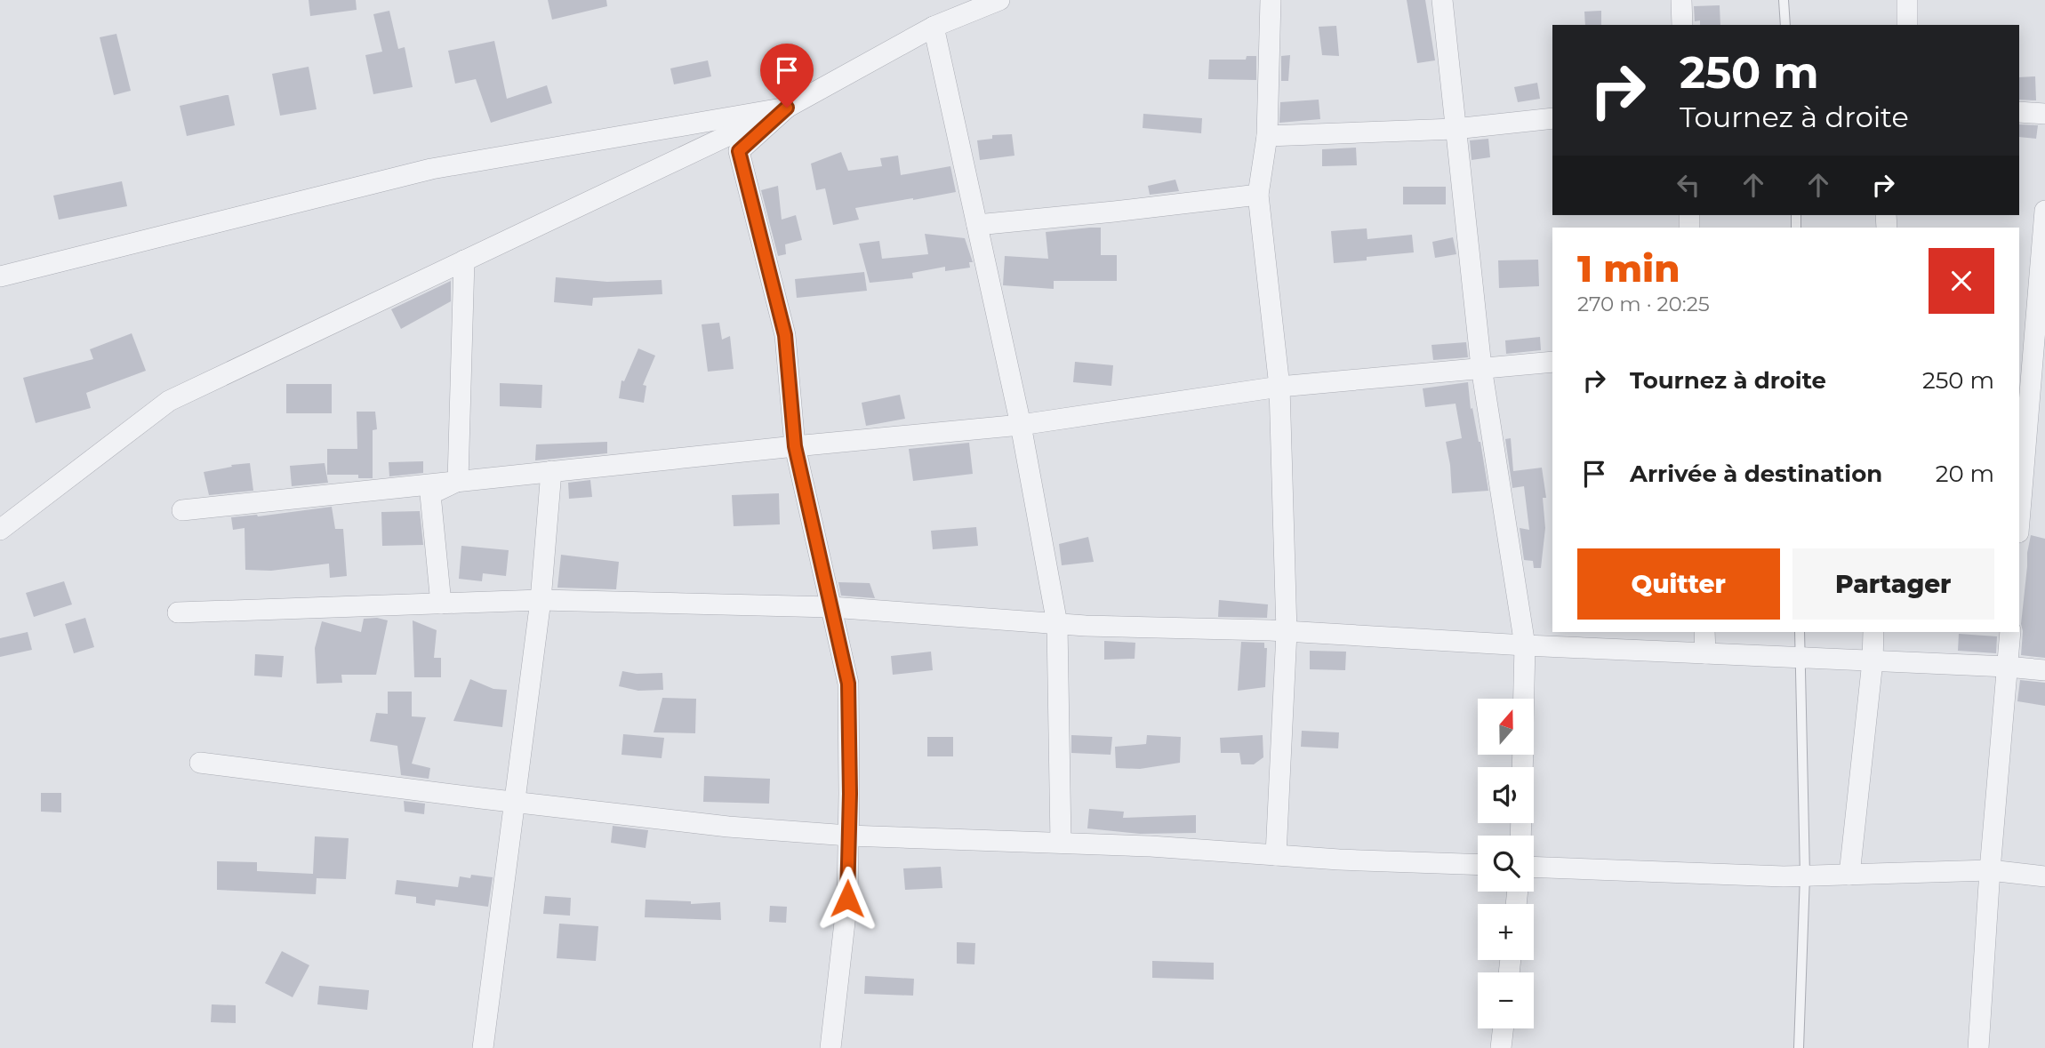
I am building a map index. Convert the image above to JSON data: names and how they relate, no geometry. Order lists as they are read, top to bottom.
{
  "north": "top",
  "page": {
    "turn": ["250 m", "Tournez à droite"],
    "heading": ["1 min", "270 m · 20:25"],
    "list": [
      {
        "name": "Tournez à droite",
        "value": "250 m"
      },
      {
        "name": "Arrivée à destination",
        "value": "20 m"
      }
    ],
    "buttons": ["Quitter", "Partager"],
    "map_buttons": ["+", "−"]
  }
}
